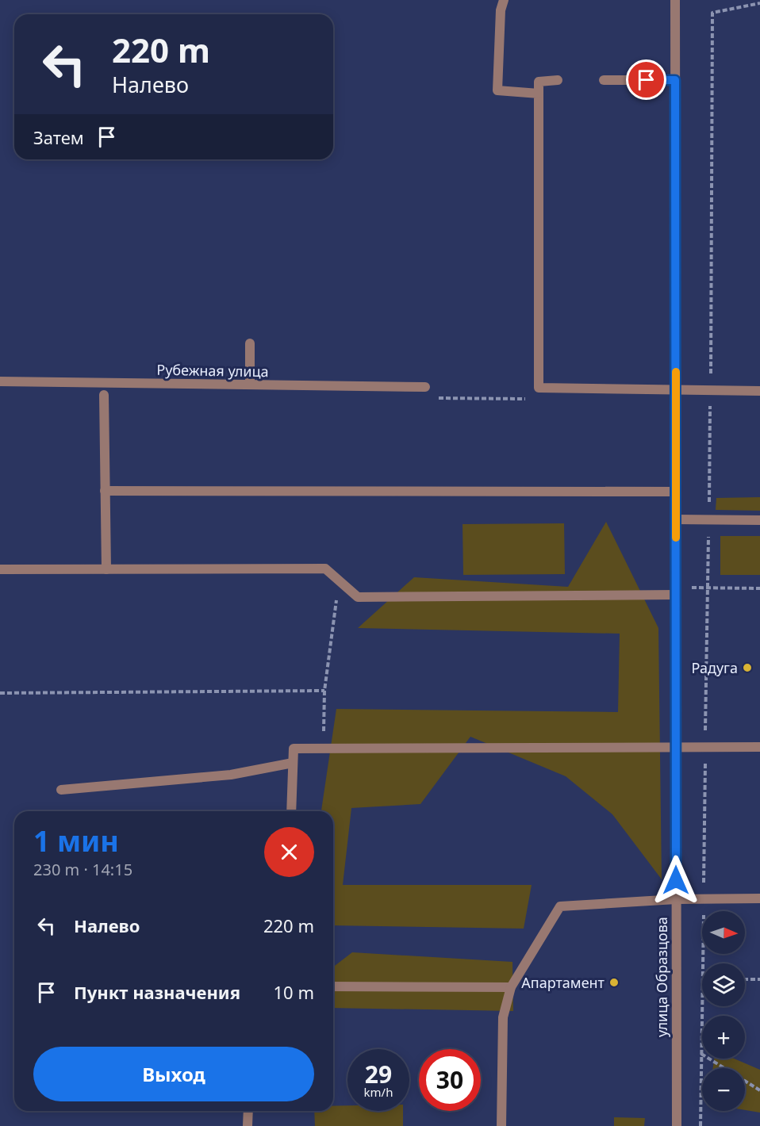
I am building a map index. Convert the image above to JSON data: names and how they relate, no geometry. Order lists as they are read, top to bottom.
{
  "streets": {
    "street": ["Рубежная улица", "улица Образцова"]
  },
  "places": ["Радуга", "Апартамент"],
  "north": "right",
  "page": {
    "turn": ["220 m", "Налево"],
    "then": "Затем",
    "heading": ["1 мин", "230 m · 14:15"],
    "list": [
      {
        "name": "Налево",
        "value": "220 m"
      },
      {
        "name": "Пункт назначения",
        "value": "10 m"
      }
    ],
    "map_buttons": ["+", "−"],
    "buttons": "Выход",
    "speed": "29 km/h",
    "limit": "30"
  }
}
